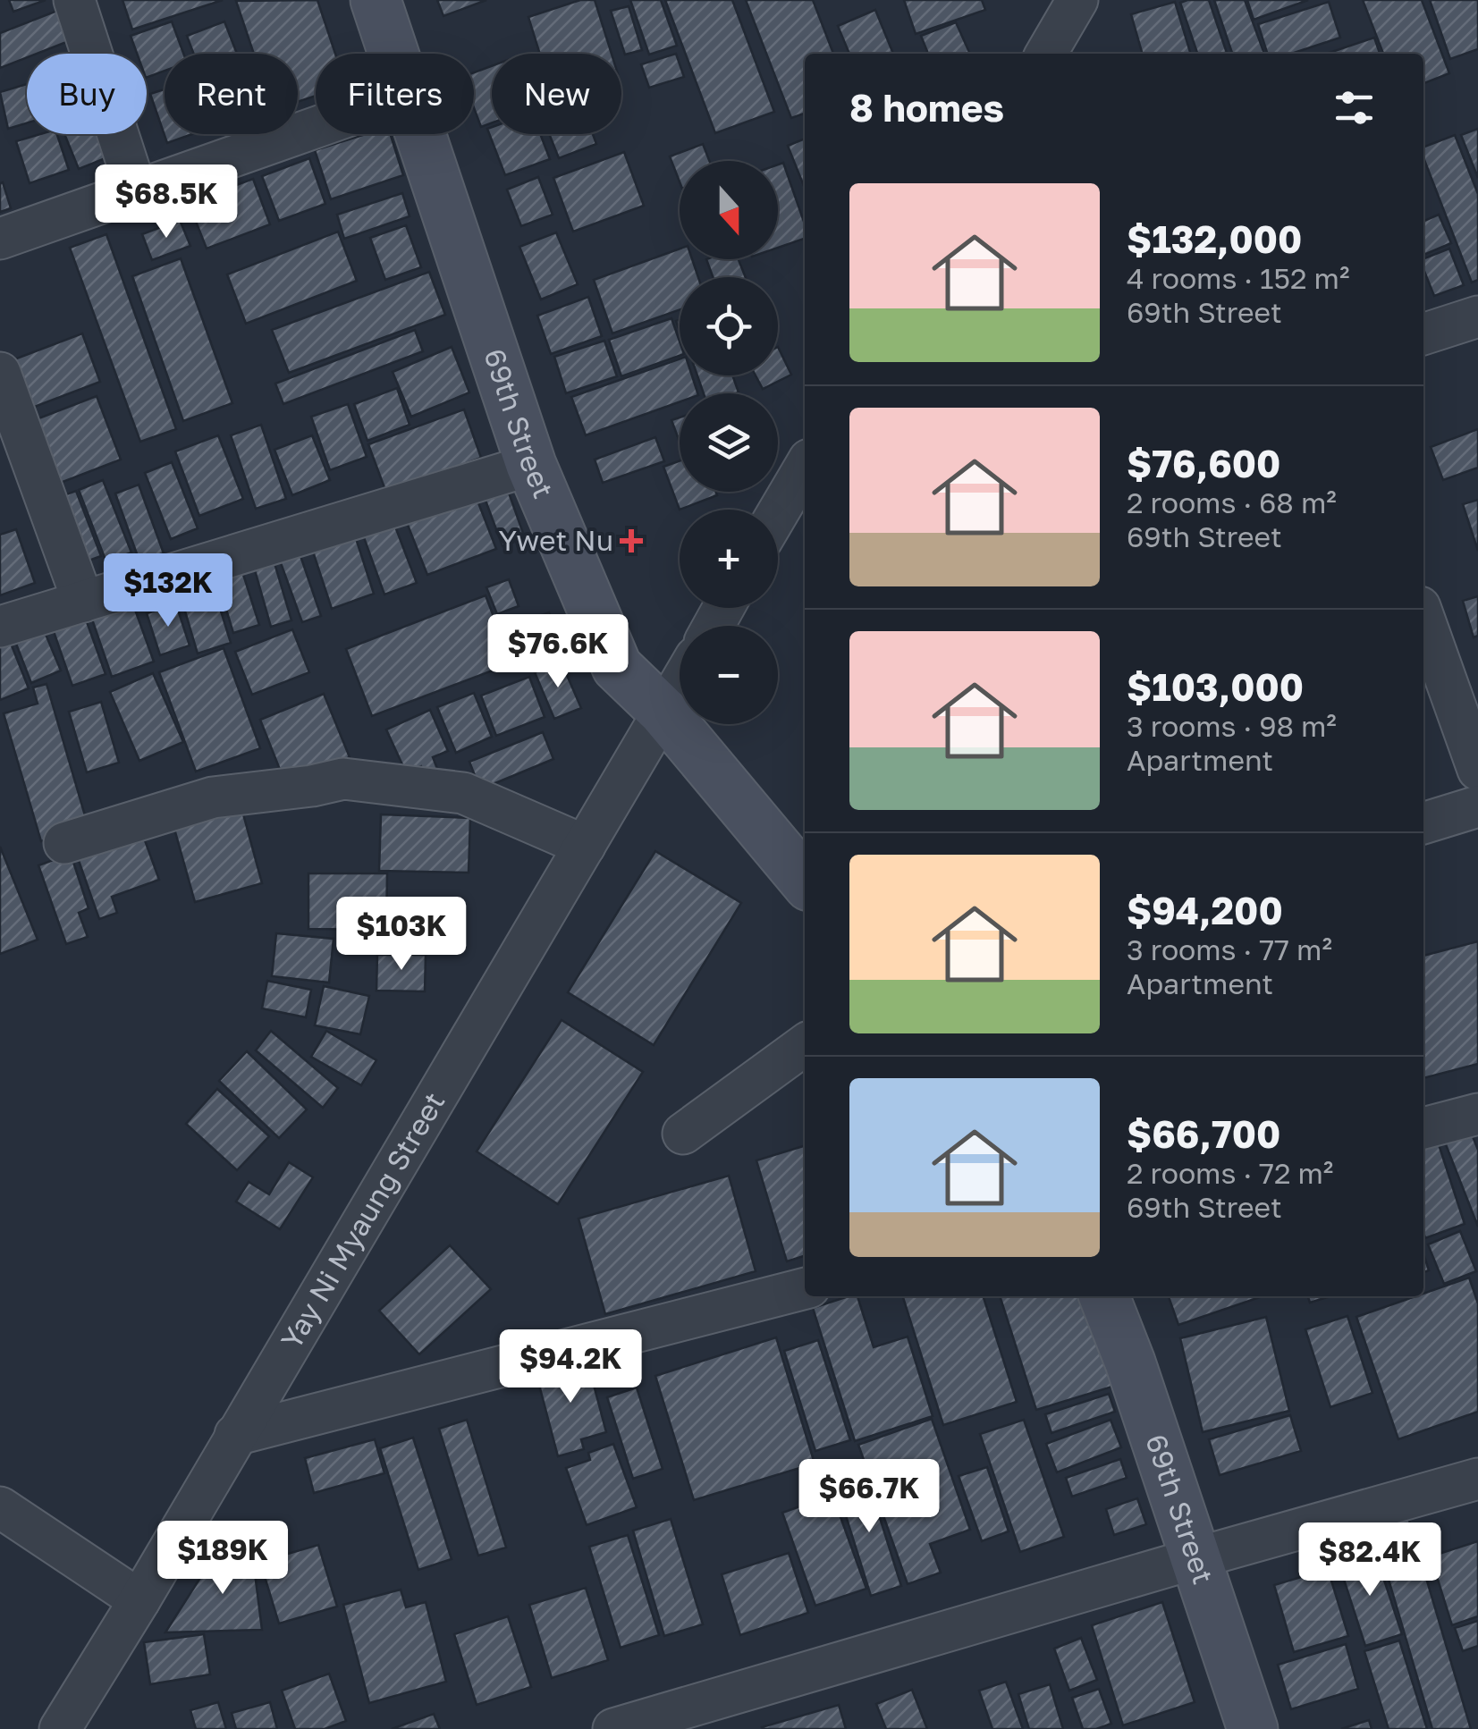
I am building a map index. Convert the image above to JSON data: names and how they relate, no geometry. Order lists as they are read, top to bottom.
{
  "streets": {
    "main road": ["69th Street"],
    "street": ["Yay Ni Myaung Street"]
  },
  "crossings": [
    ["69th Street", "Yay Ni Myaung Street"]
  ],
  "places": {
    "health": ["Ywet Nu"]
  },
  "north": "bottom",
  "page": {
    "chip": [
      "Buy",
      "Rent",
      "Filters",
      "New"
    ],
    "heading": "8 homes",
    "map_buttons": ["+", "−"],
    "list": [
      {
        "name": "$132,000",
        "note": "4 rooms · 152 m² · 69th Street"
      },
      {
        "name": "$76,600",
        "note": "2 rooms · 68 m² · 69th Street"
      },
      {
        "name": "$103,000",
        "note": "3 rooms · 98 m² · Apartment"
      },
      {
        "name": "$94,200",
        "note": "3 rooms · 77 m² · Apartment"
      },
      {
        "name": "$66,700",
        "note": "2 rooms · 72 m² · 69th Street"
      }
    ],
    "price": [
      "$68.5K",
      "$132K",
      "$76.6K",
      "$103K",
      "$94.2K",
      "$66.7K",
      "$189K",
      "$82.4K"
    ]
  }
}
